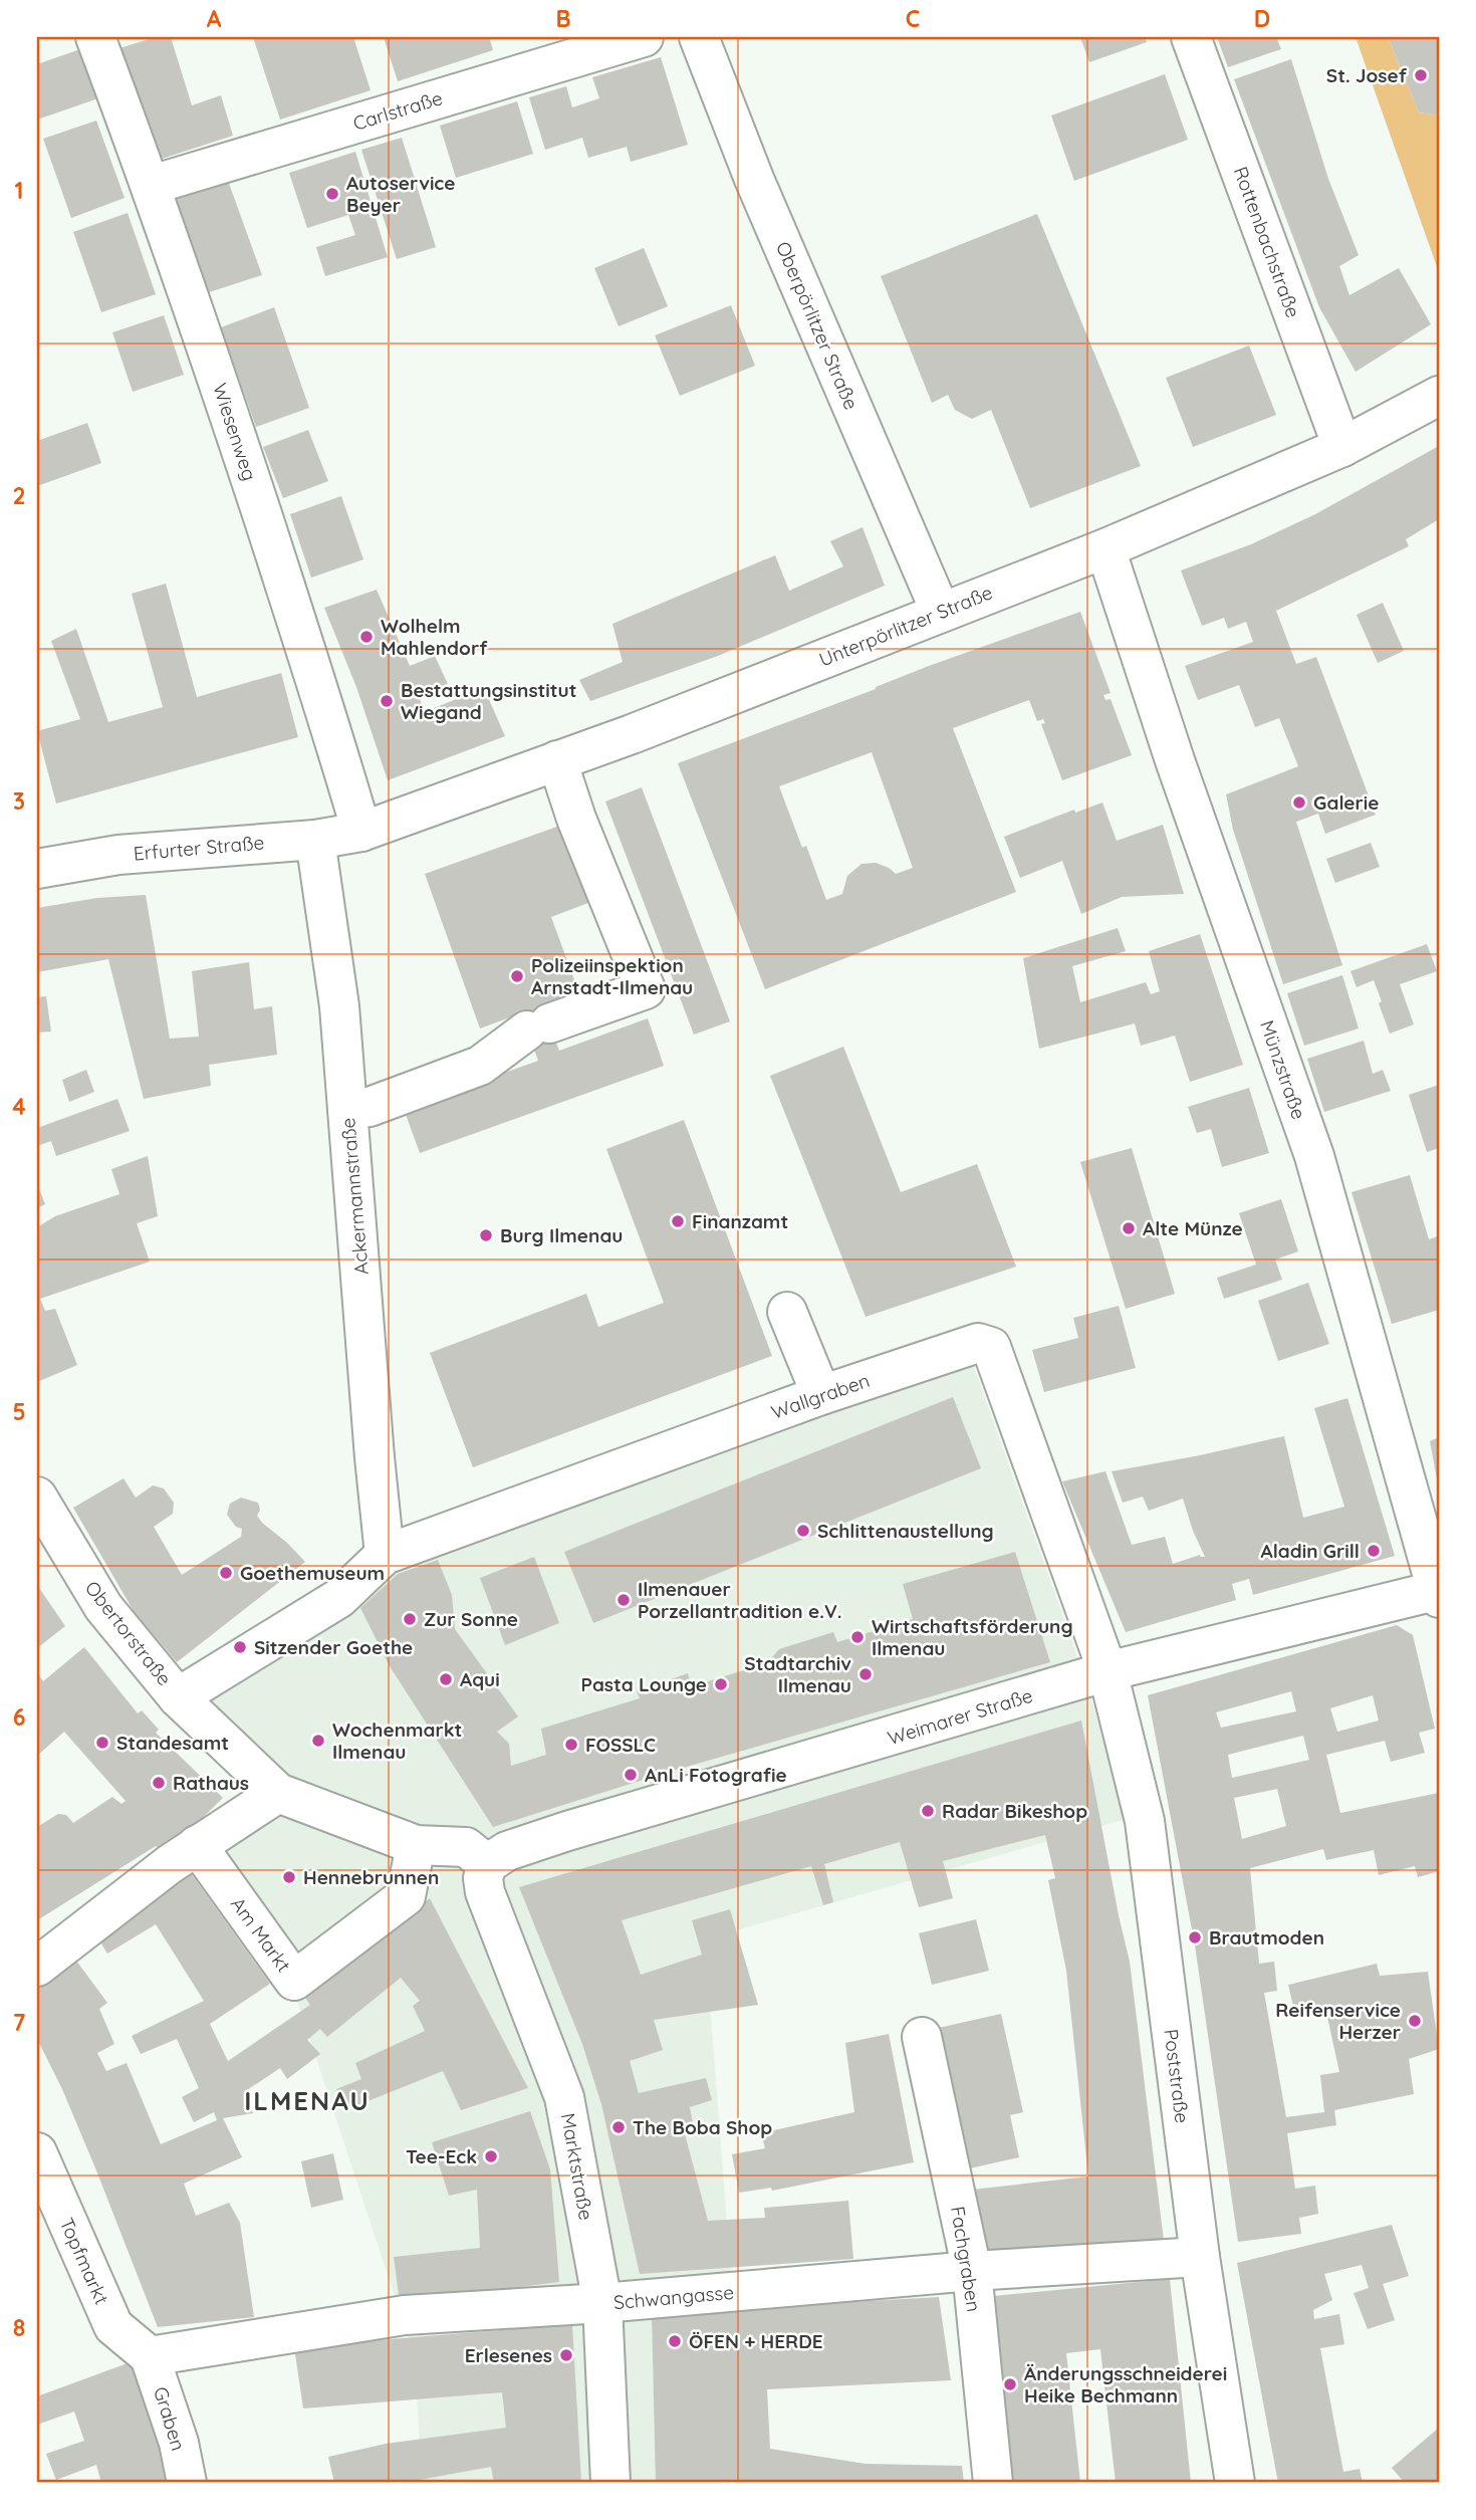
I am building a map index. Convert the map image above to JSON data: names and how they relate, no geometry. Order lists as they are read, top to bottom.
{
  "streets": {
    "street": [
      "Carlstraße",
      "Rottenbachstraße",
      "Oberpörlitzer Straße",
      "Wiesenweg",
      "Unterpörlitzer Straße",
      "Erfurter Straße",
      "Münzstraße",
      "Ackermannstraße",
      "Wallgraben",
      "Obertorstraße",
      "Weimarer Straße",
      "Am Markt",
      "Poststraße",
      "Marktstraße",
      "Fachgraben",
      "Topfmarkt",
      "Schwangasse",
      "Graben"
    ]
  },
  "crossings": [
    ["Carlstraße", "Wiesenweg"],
    ["Rottenbachstraße", "Unterpörlitzer Straße"],
    ["Oberpörlitzer Straße", "Unterpörlitzer Straße"],
    ["Wiesenweg", "Unterpörlitzer Straße"],
    ["Wiesenweg", "Erfurter Straße"],
    ["Unterpörlitzer Straße", "Erfurter Straße"],
    ["Unterpörlitzer Straße", "Münzstraße"],
    ["Erfurter Straße", "Ackermannstraße"],
    ["Münzstraße", "Weimarer Straße"],
    ["Ackermannstraße", "Wallgraben"],
    ["Wallgraben", "Obertorstraße"],
    ["Wallgraben", "Weimarer Straße"],
    ["Wallgraben", "Poststraße"],
    ["Weimarer Straße", "Poststraße"],
    ["Weimarer Straße", "Marktstraße"],
    ["Poststraße", "Schwangasse"],
    ["Marktstraße", "Schwangasse"],
    ["Fachgraben", "Schwangasse"],
    ["Topfmarkt", "Schwangasse"],
    ["Topfmarkt", "Graben"],
    ["Schwangasse", "Graben"]
  ],
  "districts": ["ILMENAU"],
  "places": [
    "St. Josef",
    "Autoservice Beyer",
    "Wolhelm Mahlendorf",
    "Bestattungsinstitut Wiegand",
    "Galerie",
    "Polizeiinspektion Arnstadt-Ilmenau",
    "Finanzamt",
    "Alte Münze",
    "Burg Ilmenau",
    "Schlittenaustellung",
    "Aladin Grill",
    "Goethemuseum",
    "Ilmenauer Porzellantradition e.V.",
    "Zur Sonne",
    "Wirtschaftsförderung Ilmenau",
    "Sitzender Goethe",
    "Stadtarchiv Ilmenau",
    "Aqui",
    "Pasta Lounge",
    "Wochenmarkt Ilmenau",
    "Standesamt",
    "FOSSLC",
    "AnLi Fotografie",
    "Rathaus",
    "Radar Bikeshop",
    "Hennebrunnen",
    "Brautmoden",
    "Reifenservice Herzer",
    "The Boba Shop",
    "Tee-Eck",
    "ÖFEN + HERDE",
    "Erlesenes",
    "Änderungsschneiderei Heike Bechmann"
  ],
  "grid": {
    "columns": [
      "A",
      "B",
      "C",
      "D"
    ],
    "rows": [
      "1",
      "2",
      "3",
      "4",
      "5",
      "6",
      "7",
      "8"
    ]
  }
}
